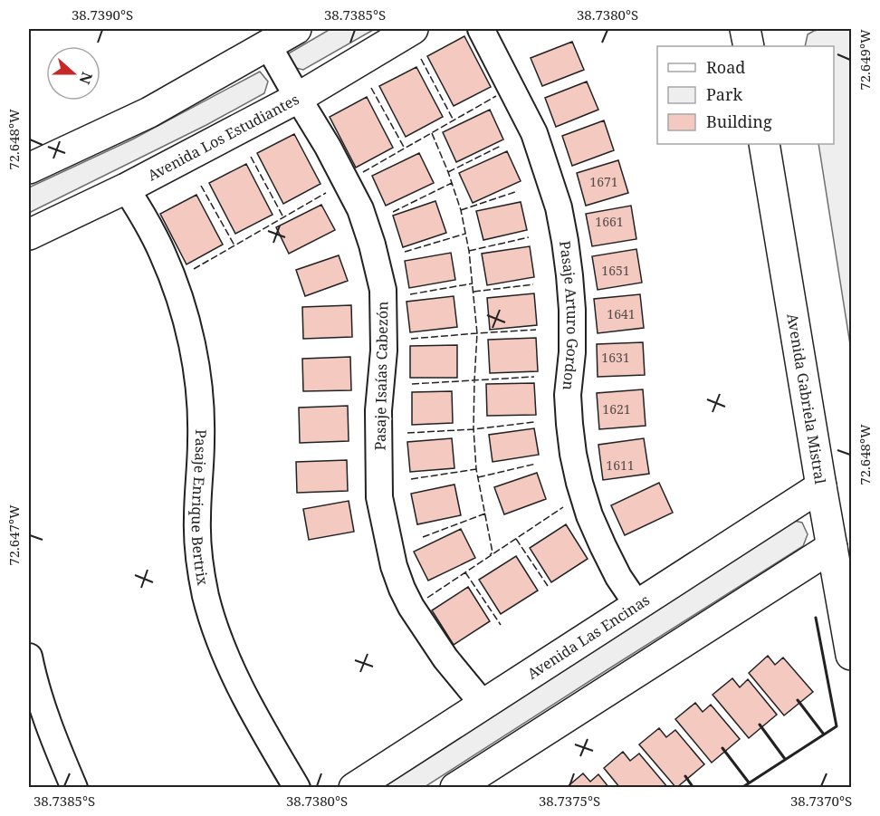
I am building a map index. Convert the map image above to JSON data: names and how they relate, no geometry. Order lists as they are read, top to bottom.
{
  "streets": {
    "street": [
      "Avenida Los Estudiantes",
      "Pasaje Arturo Gordon",
      "Pasaje Isaías Cabezón",
      "Avenida Gabriela Mistral",
      "Pasaje Enrique Bertrix",
      "Avenida Las Encinas"
    ]
  },
  "crossings": [
    ["Avenida Los Estudiantes", "Pasaje Isaías Cabezón"],
    ["Avenida Los Estudiantes", "Pasaje Enrique Bertrix"],
    ["Pasaje Arturo Gordon", "Avenida Las Encinas"],
    ["Pasaje Isaías Cabezón", "Avenida Las Encinas"],
    ["Avenida Gabriela Mistral", "Avenida Las Encinas"]
  ],
  "house_numbers": [
    "1671",
    "1661",
    "1651",
    "1641",
    "1631",
    "1621",
    "1611"
  ],
  "legend": ["Road", "Park", "Building"],
  "north": "right",
  "coordinates": [
    "38.7390°S",
    "38.7385°S",
    "38.7380°S",
    "72.649°W",
    "72.648°W",
    "72.647°W",
    "38.7375°S",
    "38.7370°S"
  ]
}
